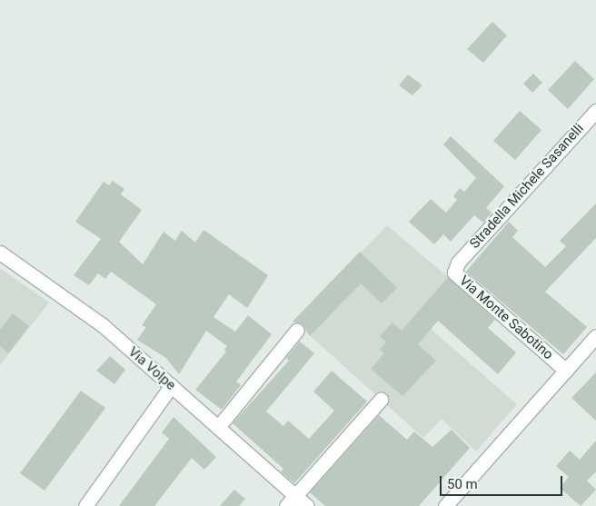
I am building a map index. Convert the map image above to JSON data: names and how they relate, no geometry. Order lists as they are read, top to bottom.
{
  "streets": {
    "street": ["Stradella Michele Sasanelli", "Via Monte Sabotino", "Via Volpe"]
  },
  "crossings": [
    ["Stradella Michele Sasanelli", "Via Monte Sabotino"]
  ],
  "scale_bar": "50 m"
}
